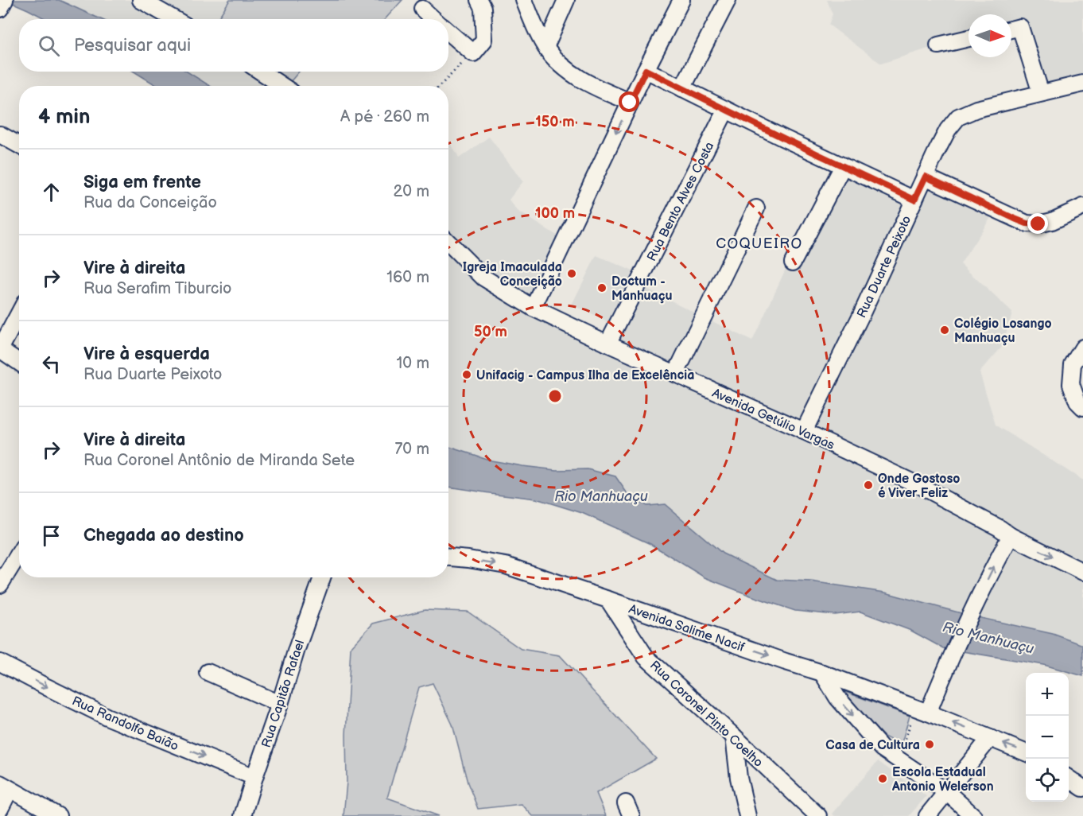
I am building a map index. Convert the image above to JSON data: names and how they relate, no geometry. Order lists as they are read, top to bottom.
{
  "streets": {
    "street": [
      "Rua Bento Alves Costa",
      "Rua Duarte Peixoto",
      "Avenida Getúlio Vargas",
      "Avenida Salime Nacif",
      "Rua Capitão Rafael",
      "Rua Coronel Pinto Coelho",
      "Rua Randolfo Baião"
    ]
  },
  "crossings": [
    ["Rua Bento Alves Costa", "Avenida Getúlio Vargas"],
    ["Rua Duarte Peixoto", "Avenida Getúlio Vargas"],
    ["Avenida Salime Nacif", "Rua Coronel Pinto Coelho"],
    ["Rua Capitão Rafael", "Rua Randolfo Baião"]
  ],
  "districts": ["COQUEIRO"],
  "water": ["Rio Manhuaçu"],
  "places": [
    "Igreja Imaculada Conceição",
    "Doctum - Manhuaçu",
    "Colégio Losango Manhuaçu",
    "Unifacig - Campus Ilha de Excelência",
    "Onde Gostoso é Viver Feliz",
    "Casa de Cultura",
    "Escola Estadual Antonio Welerson"
  ],
  "north": "right",
  "page": {
    "search": "Pesquisar aqui",
    "heading": ["4 min", "A pé · 260 m"],
    "list": [
      ["Siga em frente", "Rua da Conceição", "20 m"],
      ["Vire à direita", "Rua Serafim Tiburcio", "160 m"],
      ["Vire à esquerda", "Rua Duarte Peixoto", "10 m"],
      ["Vire à direita", "Rua Coronel Antônio de Miranda Sete", "70 m"],
      "Chegada ao destino"
    ],
    "map_buttons": ["+", "−"]
  },
  "rings": ["150 m", "100 m", "50 m"]
}
